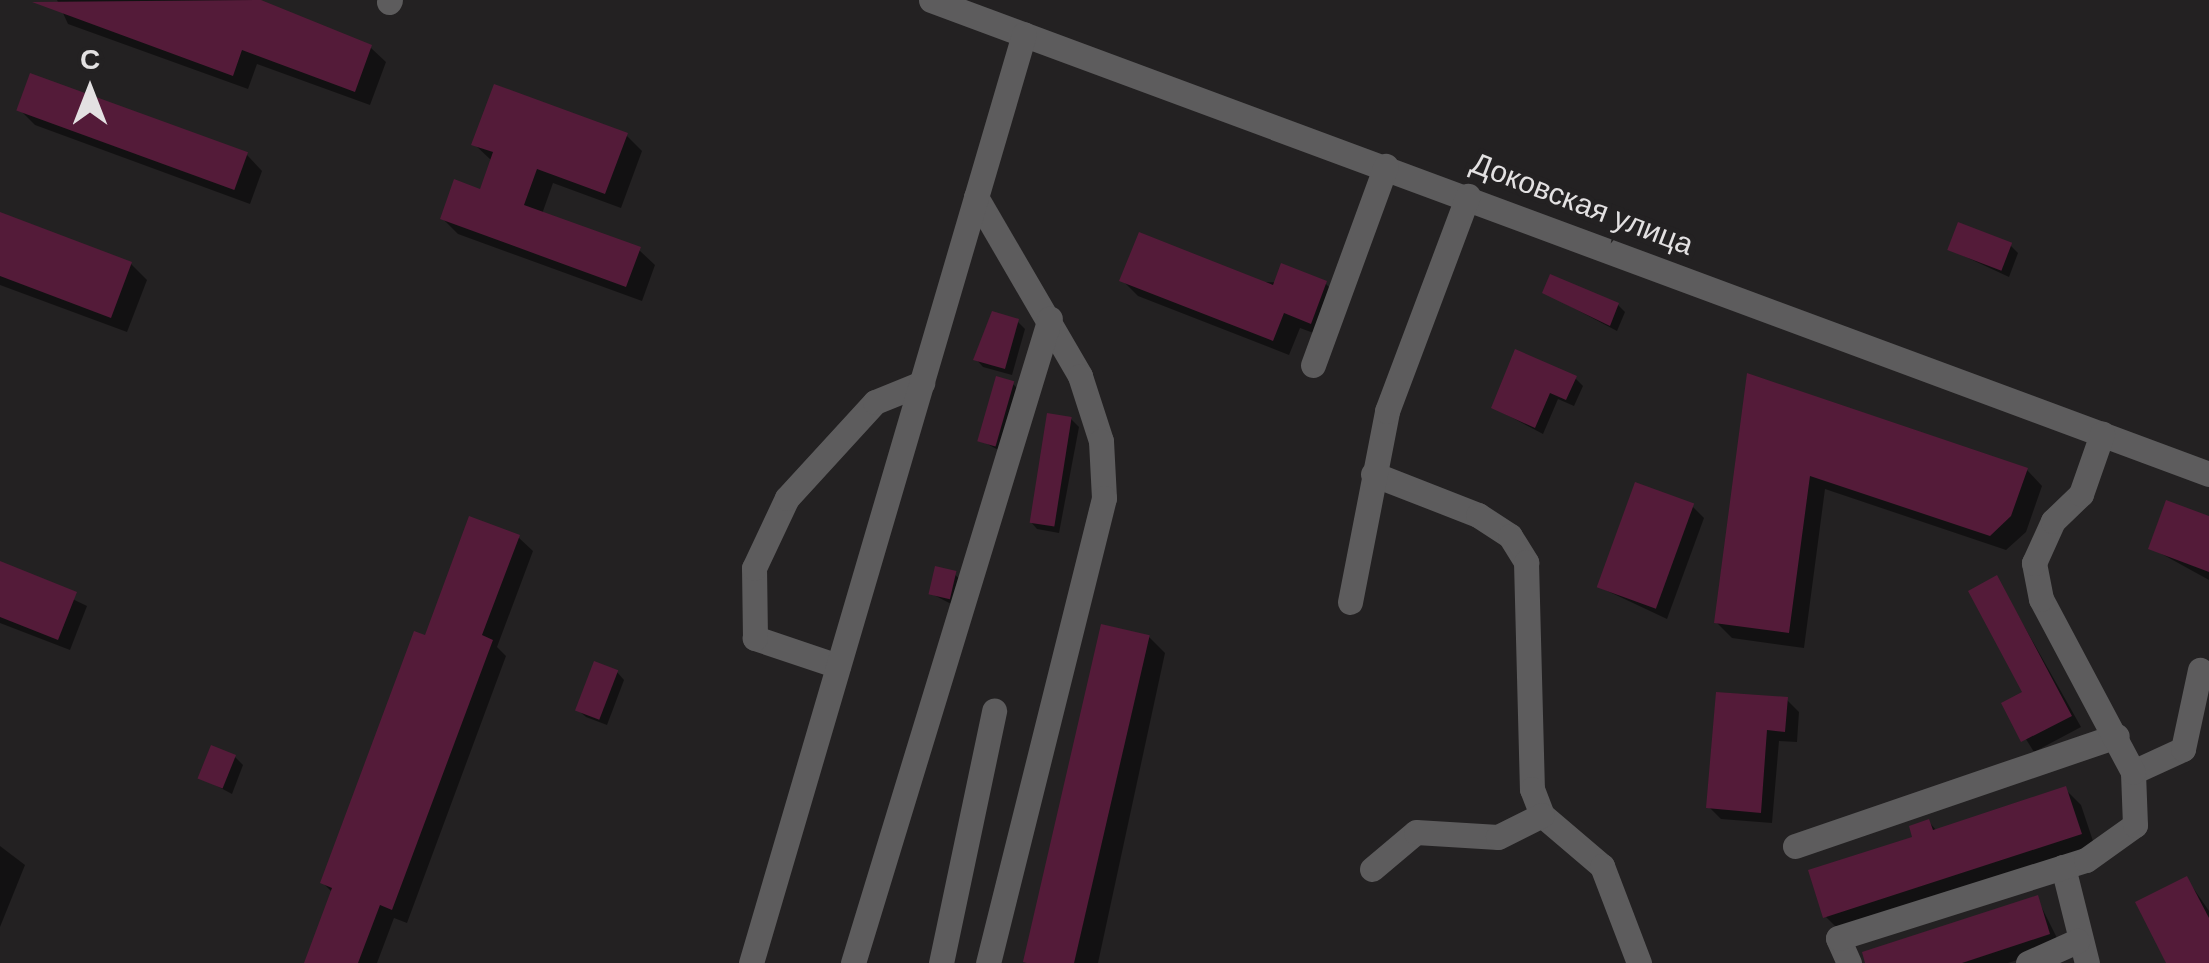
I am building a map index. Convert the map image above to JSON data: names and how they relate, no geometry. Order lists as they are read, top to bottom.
{
  "streets": {
    "street": ["Доковская улица"]
  },
  "north": "top"
}
